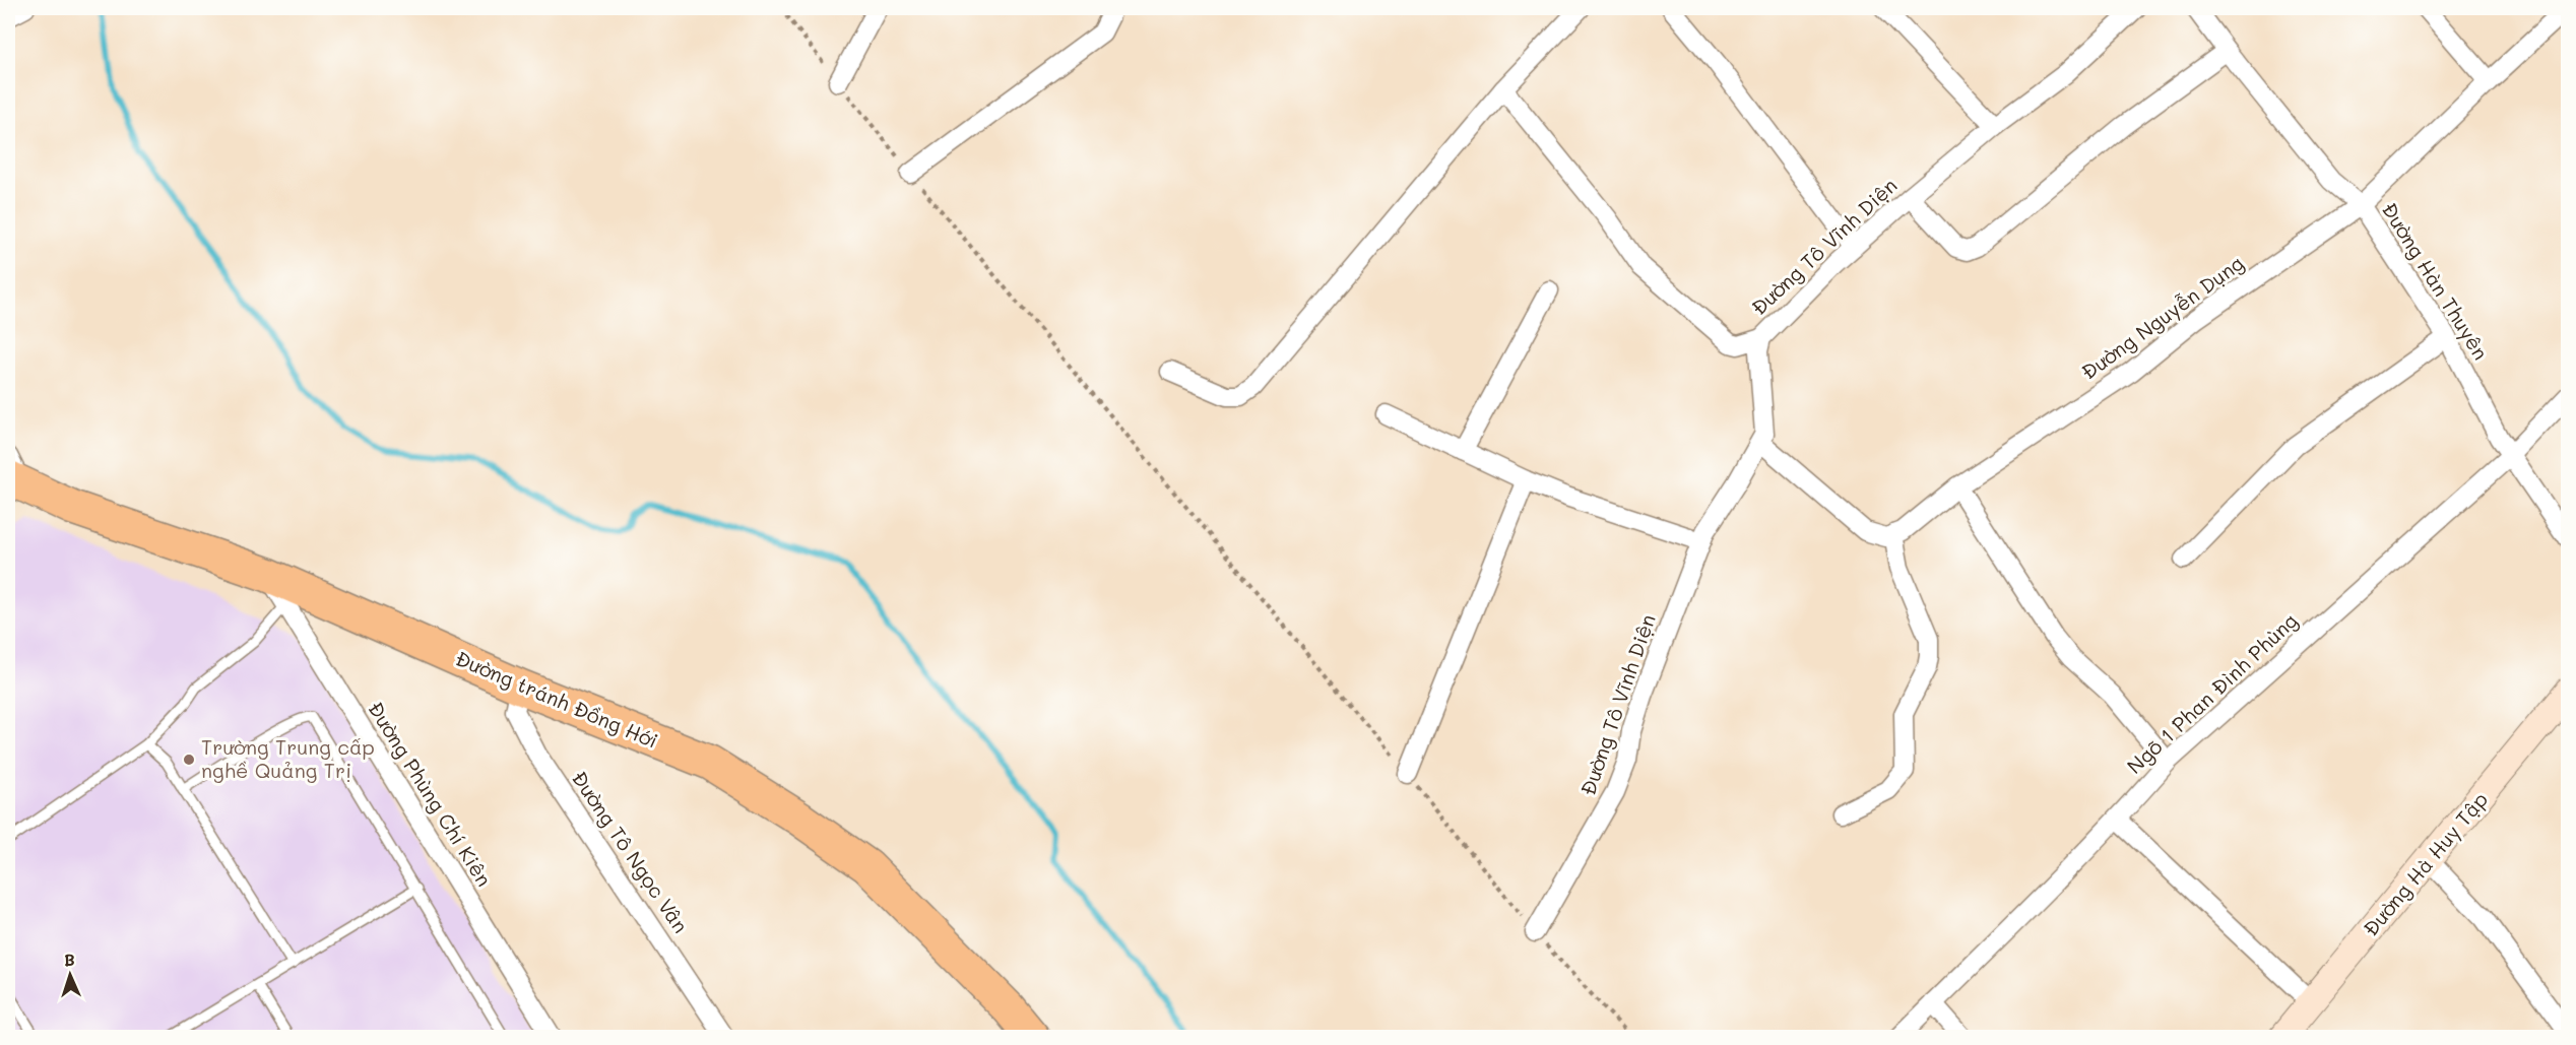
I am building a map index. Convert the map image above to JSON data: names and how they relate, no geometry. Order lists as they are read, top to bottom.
{
  "streets": {
    "highway": ["Đường tránh Đồng Hới"],
    "main road": ["Đường Hà Huy Tập"],
    "street": [
      "Đường Tô Vĩnh Diện",
      "Đường Hàn Thuyên",
      "Đường Nguyễn Dụng",
      "Ngõ 1 Phan Đình Phùng",
      "Đường Phùng Chí Kiên",
      "Đường Tô Ngọc Vân"
    ]
  },
  "crossings": [
    ["Đường Hàn Thuyên", "Đường Nguyễn Dụng"],
    ["Đường Hàn Thuyên", "Ngõ 1 Phan Đình Phùng"],
    ["Đường tránh Đồng Hới", "Đường Phùng Chí Kiên"],
    ["Đường tránh Đồng Hới", "Đường Tô Ngọc Vân"]
  ],
  "places": ["Trường Trung cấp nghề Quảng Trị"],
  "north": "top"
}
